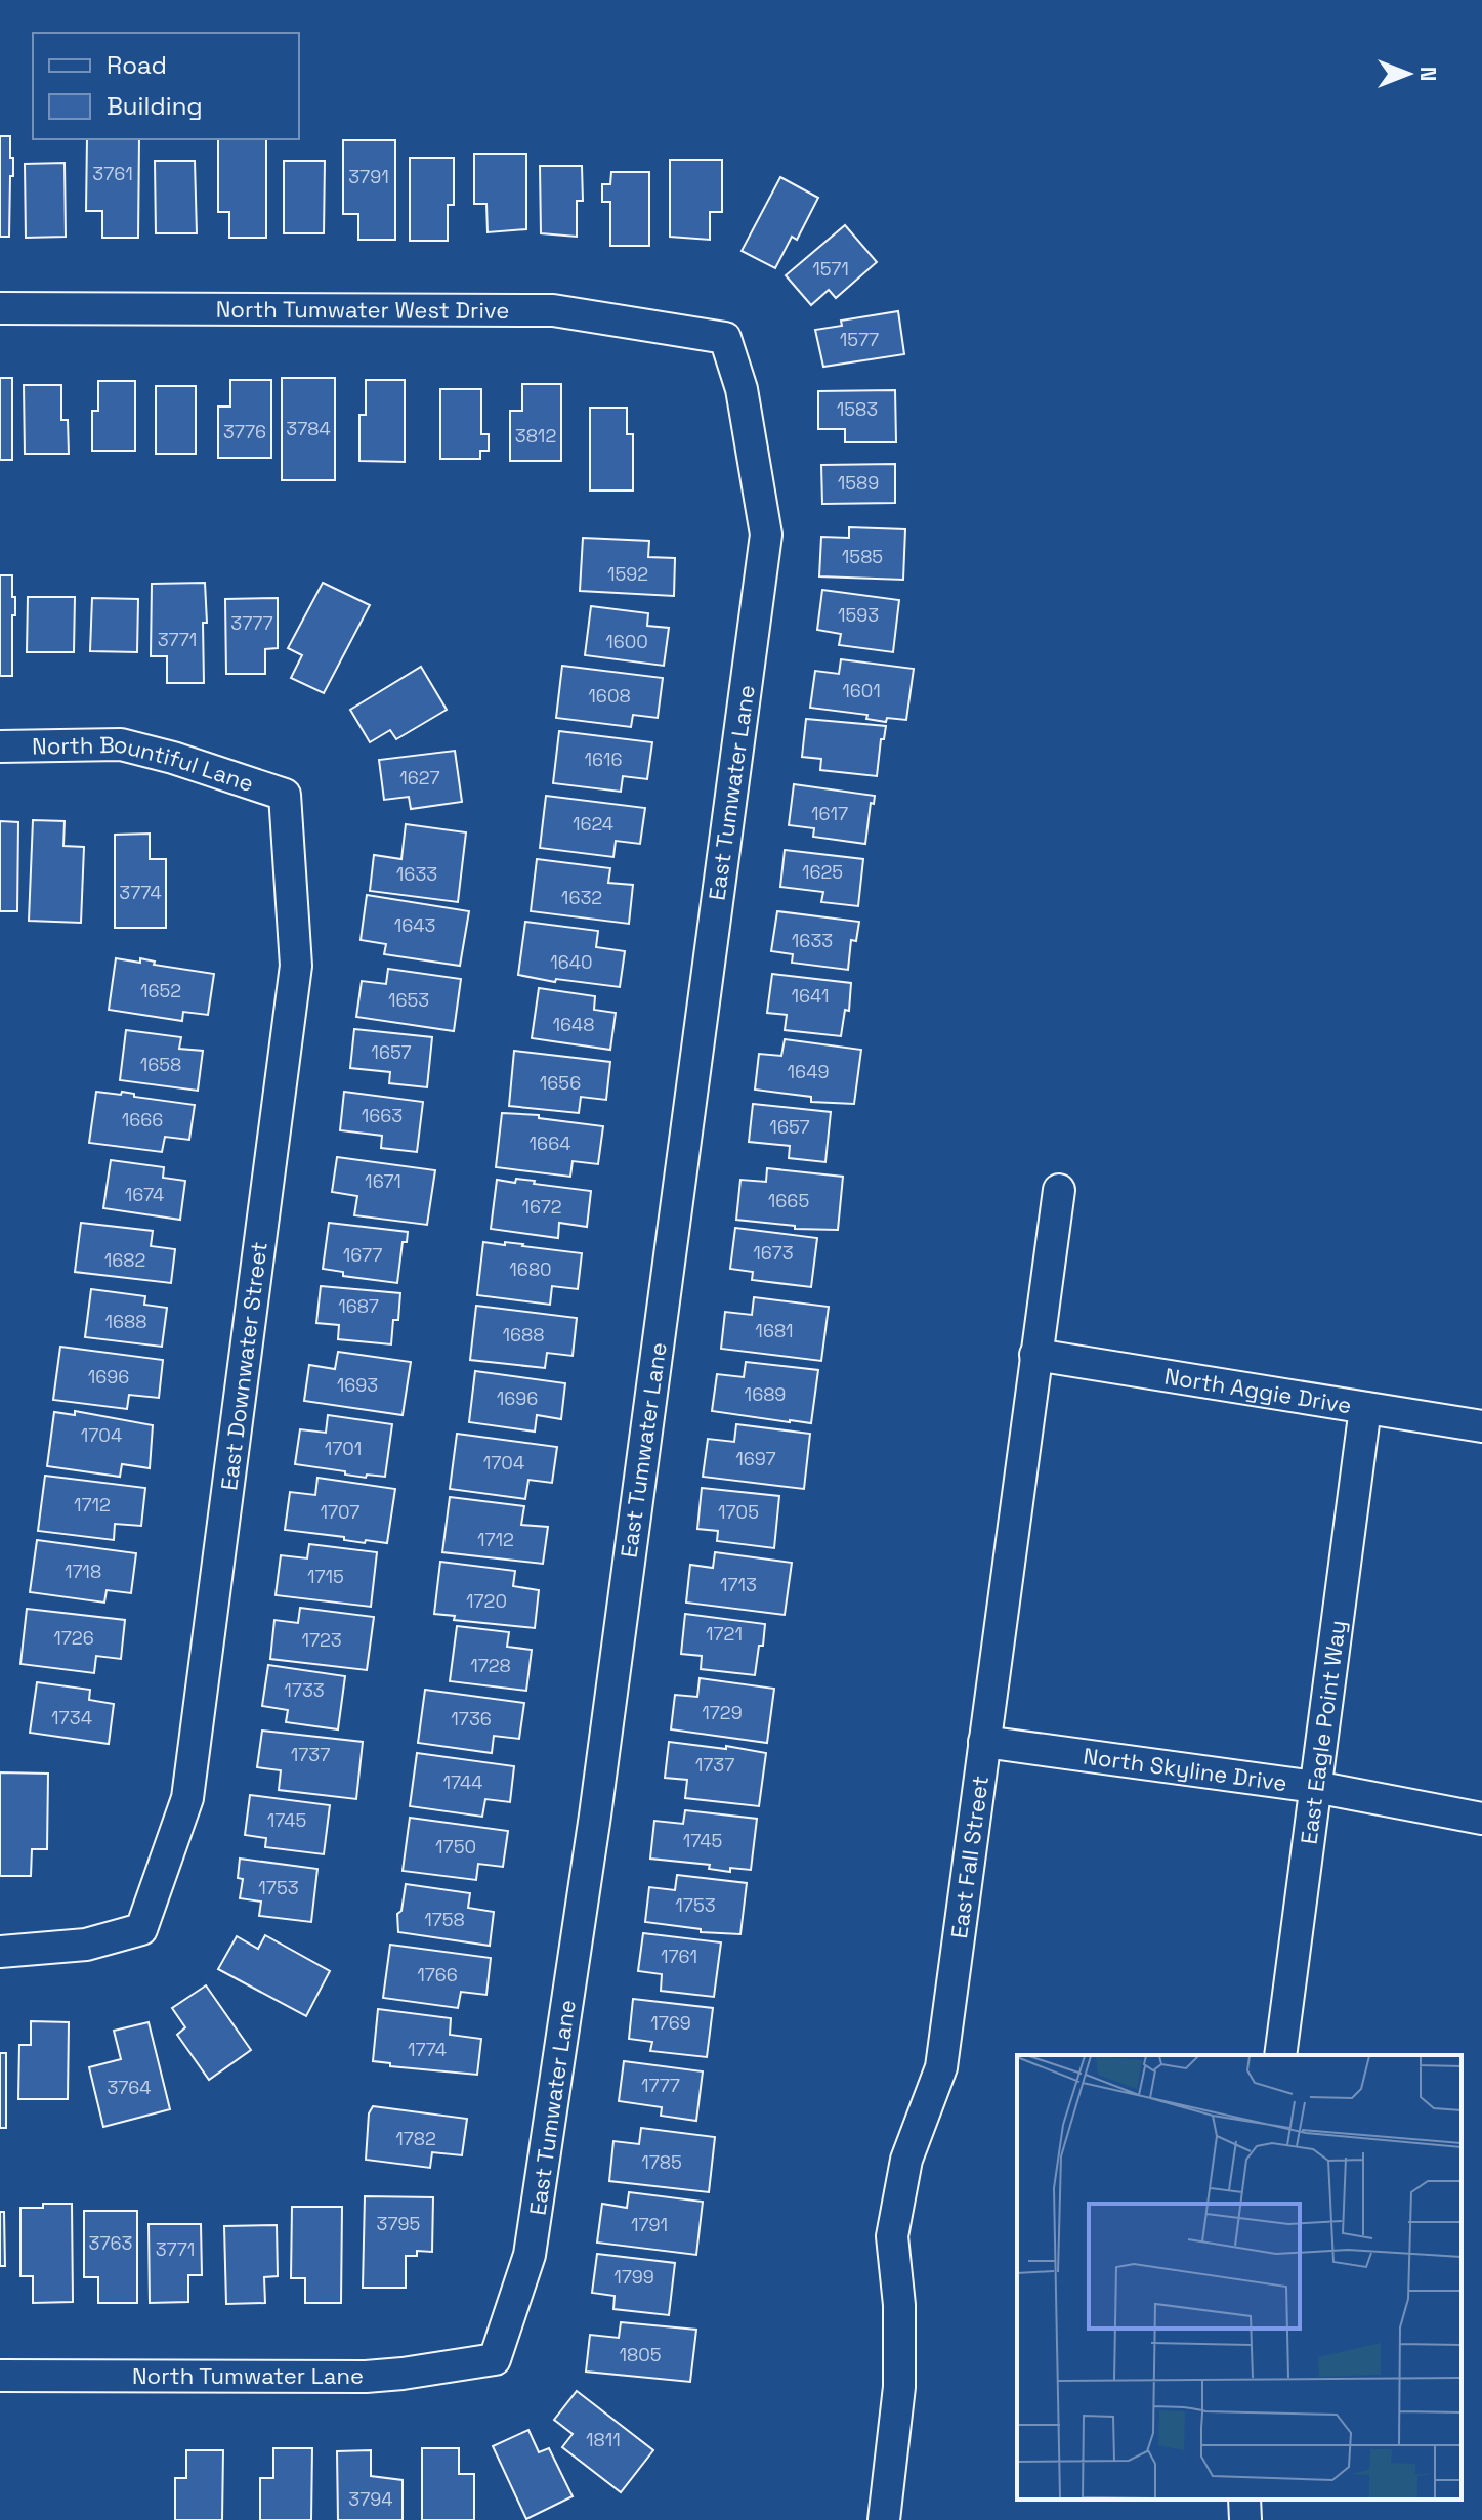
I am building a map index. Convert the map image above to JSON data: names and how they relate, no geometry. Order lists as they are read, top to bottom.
{
  "streets": {
    "street": [
      "North Tumwater West Drive",
      "North Bountiful Lane",
      "East Tumwater Lane",
      "East Downwater Street",
      "North Aggie Drive",
      "East Eagle Point Way",
      "North Skyline Drive",
      "East Fall Street",
      "North Tumwater Lane"
    ]
  },
  "crossings": [
    ["North Tumwater West Drive", "East Tumwater Lane"],
    ["North Bountiful Lane", "East Downwater Street"],
    ["East Tumwater Lane", "North Tumwater Lane"],
    ["North Aggie Drive", "East Eagle Point Way"],
    ["North Aggie Drive", "East Fall Street"],
    ["East Eagle Point Way", "North Skyline Drive"],
    ["North Skyline Drive", "East Fall Street"]
  ],
  "house_numbers": [
    "3761",
    "3791",
    "1571",
    "1577",
    "1583",
    "3784",
    "3776",
    "3812",
    "1589",
    "1585",
    "1592",
    "1593",
    "3777",
    "3771",
    "1600",
    "1601",
    "1608",
    "1616",
    "1627",
    "1617",
    "1624",
    "1625",
    "1633",
    "3774",
    "1632",
    "1643",
    "1633",
    "1640",
    "1652",
    "1641",
    "1653",
    "1648",
    "1657",
    "1658",
    "1649",
    "1656",
    "1663",
    "1666",
    "1657",
    "1664",
    "1671",
    "1674",
    "1665",
    "1672",
    "1673",
    "1677",
    "1682",
    "1680",
    "1687",
    "1688",
    "1681",
    "1688",
    "1696",
    "1693",
    "1689",
    "1696",
    "1704",
    "1701",
    "1697",
    "1704",
    "1712",
    "1707",
    "1705",
    "1712",
    "1718",
    "1715",
    "1713",
    "1720",
    "1721",
    "1726",
    "1723",
    "1728",
    "1733",
    "1729",
    "1734",
    "1736",
    "1737",
    "1737",
    "1744",
    "1745",
    "1745",
    "1750",
    "1753",
    "1753",
    "1758",
    "1761",
    "1766",
    "1769",
    "1774",
    "1777",
    "3764",
    "1782",
    "1785",
    "3795",
    "1791",
    "3763",
    "3771",
    "1799",
    "1805",
    "1811",
    "3794"
  ],
  "legend": ["Road", "Building"],
  "north": "right"
}
